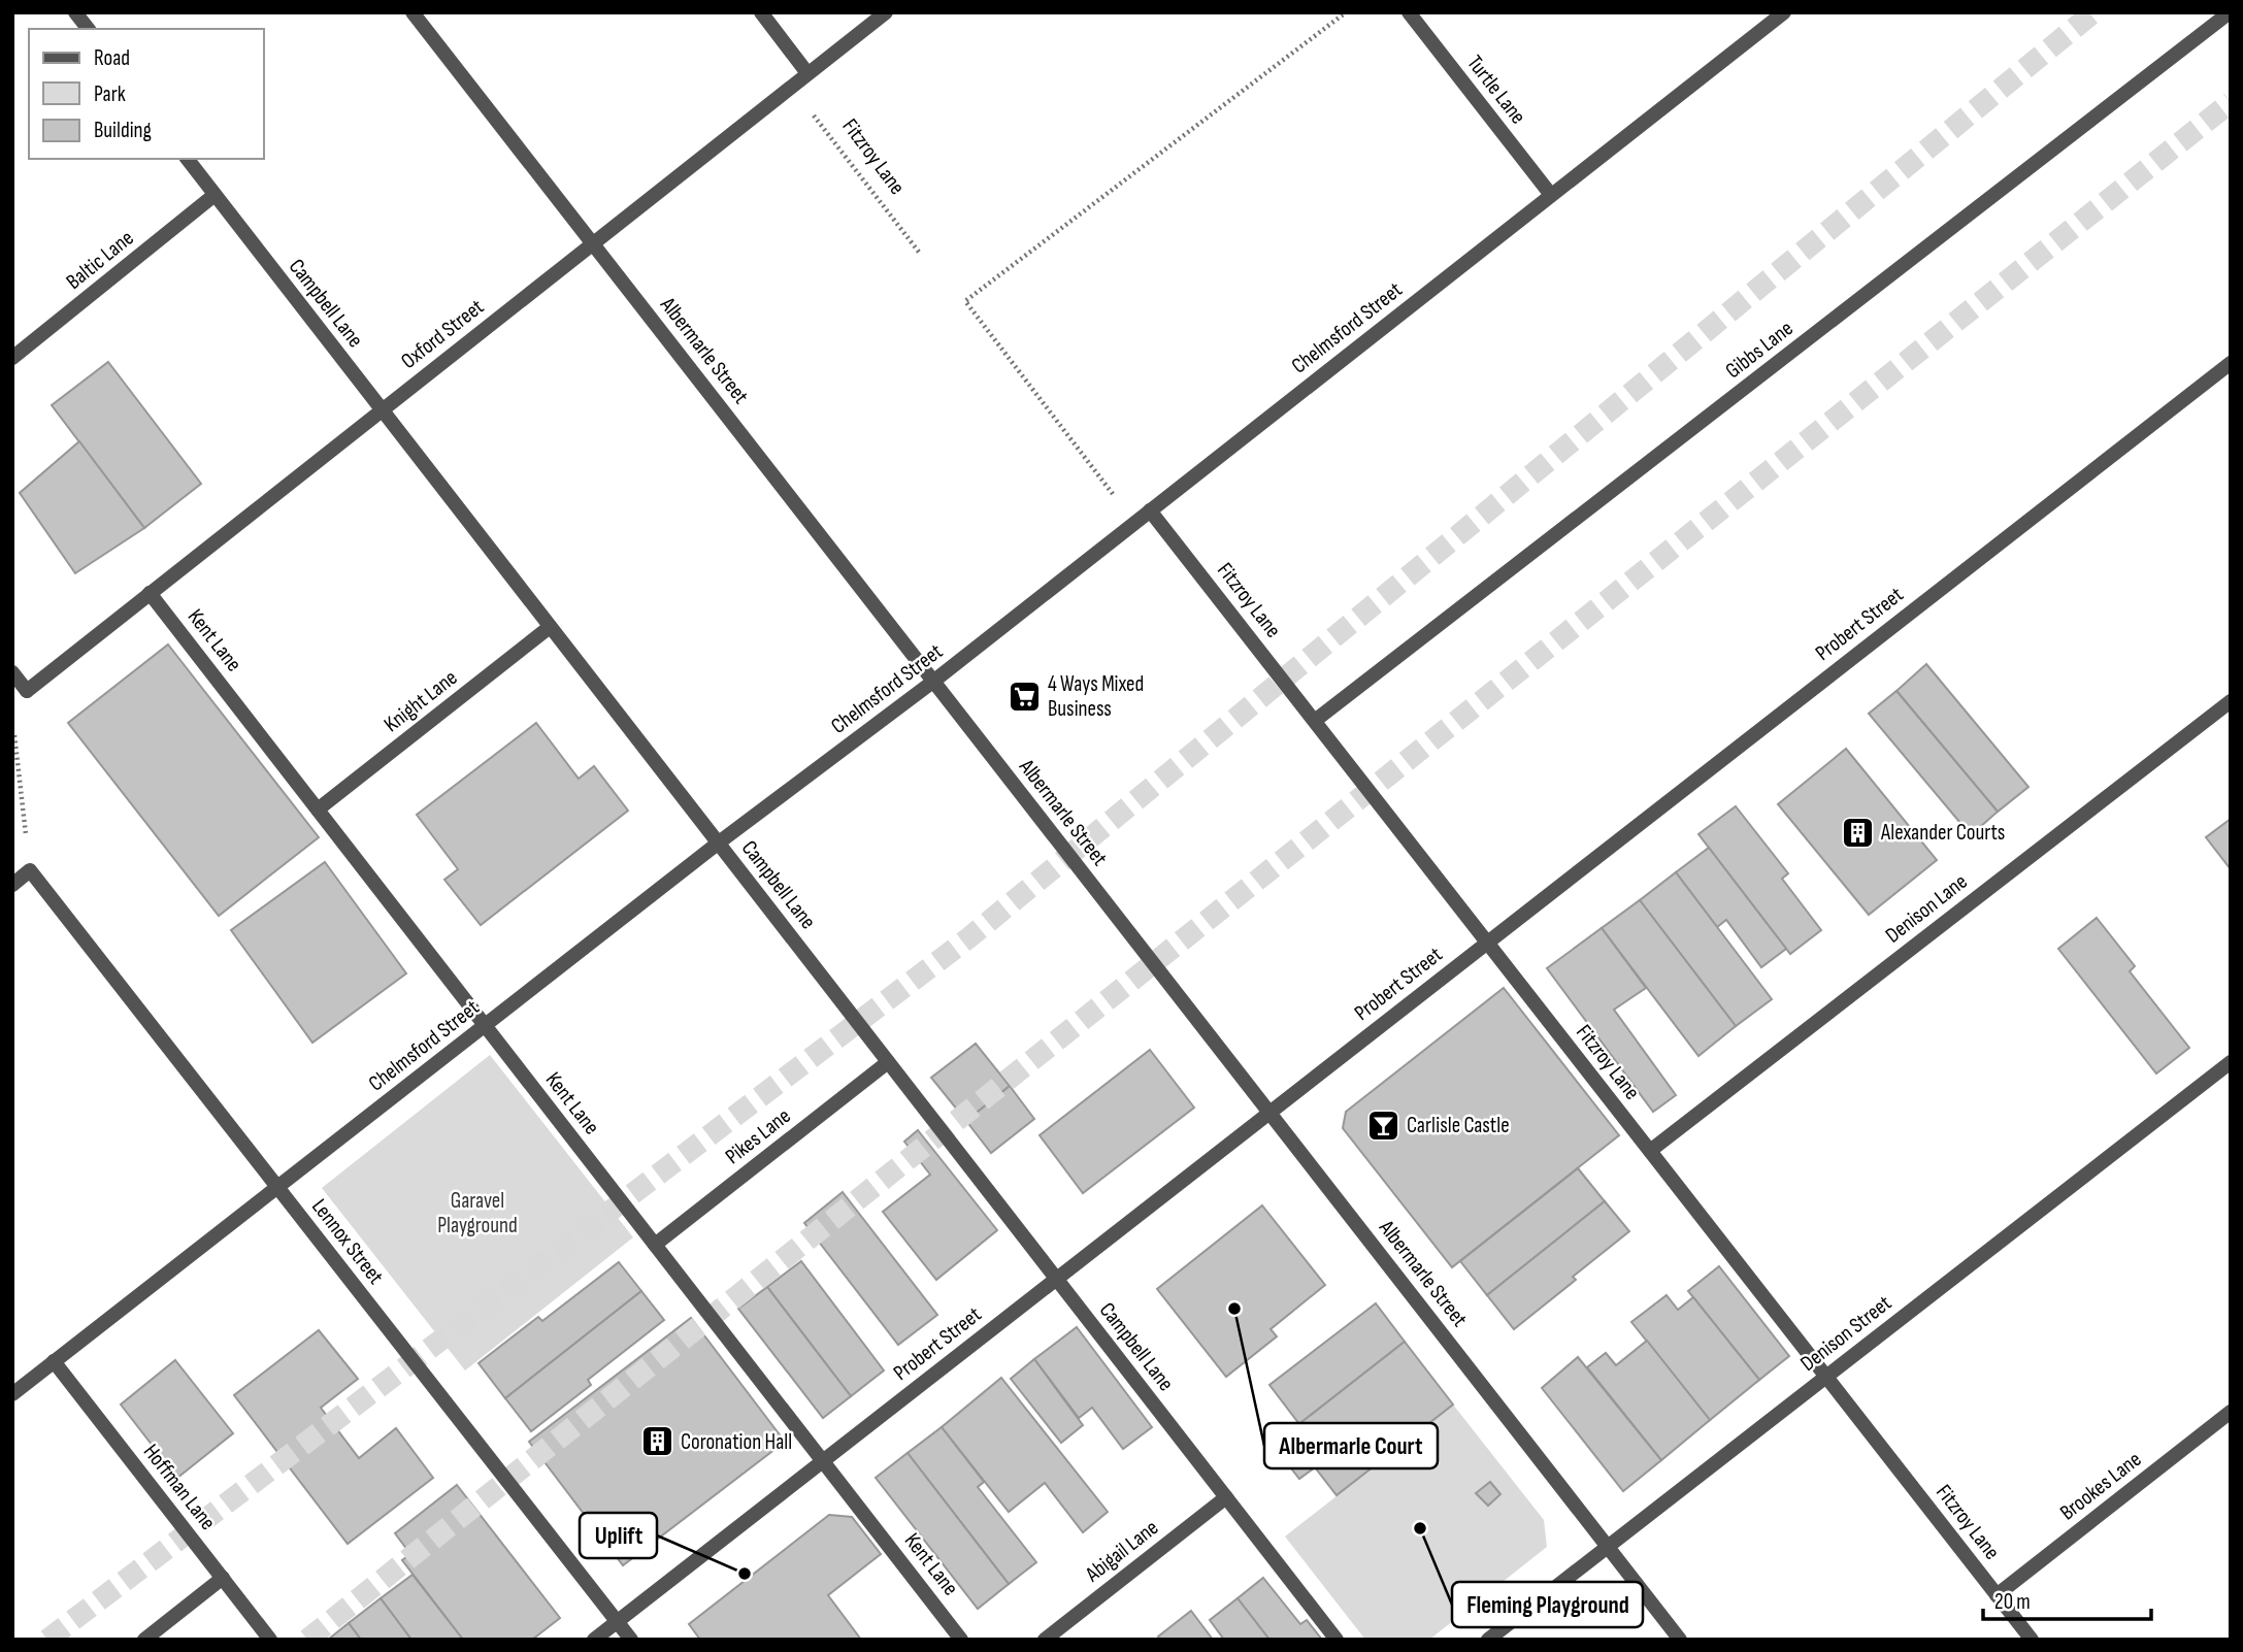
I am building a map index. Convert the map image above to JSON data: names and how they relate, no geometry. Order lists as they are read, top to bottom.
{
  "streets": {
    "street": [
      "Turtle Lane",
      "Fitzroy Lane",
      "Baltic Lane",
      "Campbell Lane",
      "Chelmsford Street",
      "Oxford Street",
      "Gibbs Lane",
      "Albermarle Street",
      "Probert Street",
      "Kent Lane",
      "Knight Lane",
      "Denison Lane",
      "Pikes Lane",
      "Lennox Street",
      "Denison Street",
      "Brookes Lane",
      "Hoffman Lane",
      "Abigail Lane"
    ]
  },
  "crossings": [
    ["Turtle Lane", "Chelmsford Street"],
    ["Fitzroy Lane", "Chelmsford Street"],
    ["Fitzroy Lane", "Oxford Street"],
    ["Fitzroy Lane", "Gibbs Lane"],
    ["Fitzroy Lane", "Probert Street"],
    ["Fitzroy Lane", "Denison Lane"],
    ["Fitzroy Lane", "Denison Street"],
    ["Fitzroy Lane", "Brookes Lane"],
    ["Baltic Lane", "Campbell Lane"],
    ["Campbell Lane", "Chelmsford Street"],
    ["Campbell Lane", "Oxford Street"],
    ["Campbell Lane", "Probert Street"],
    ["Campbell Lane", "Knight Lane"],
    ["Campbell Lane", "Pikes Lane"],
    ["Campbell Lane", "Abigail Lane"],
    ["Chelmsford Street", "Albermarle Street"],
    ["Chelmsford Street", "Kent Lane"],
    ["Chelmsford Street", "Lennox Street"],
    ["Chelmsford Street", "Hoffman Lane"],
    ["Oxford Street", "Albermarle Street"],
    ["Oxford Street", "Kent Lane"],
    ["Albermarle Street", "Probert Street"],
    ["Albermarle Street", "Denison Street"],
    ["Probert Street", "Kent Lane"],
    ["Probert Street", "Lennox Street"],
    ["Kent Lane", "Knight Lane"],
    ["Kent Lane", "Pikes Lane"]
  ],
  "parks": ["Garavel Playground"],
  "places": {
    "supermarket": ["4 Ways Mixed Business"],
    "building": ["Alexander Courts", "Coronation Hall"],
    "bar": ["Carlisle Castle"],
    "other": ["Albermarle Court", "Fleming Playground", "Uplift"]
  },
  "legend": ["Road", "Park", "Building"],
  "scale_bar": "20 m"
}
